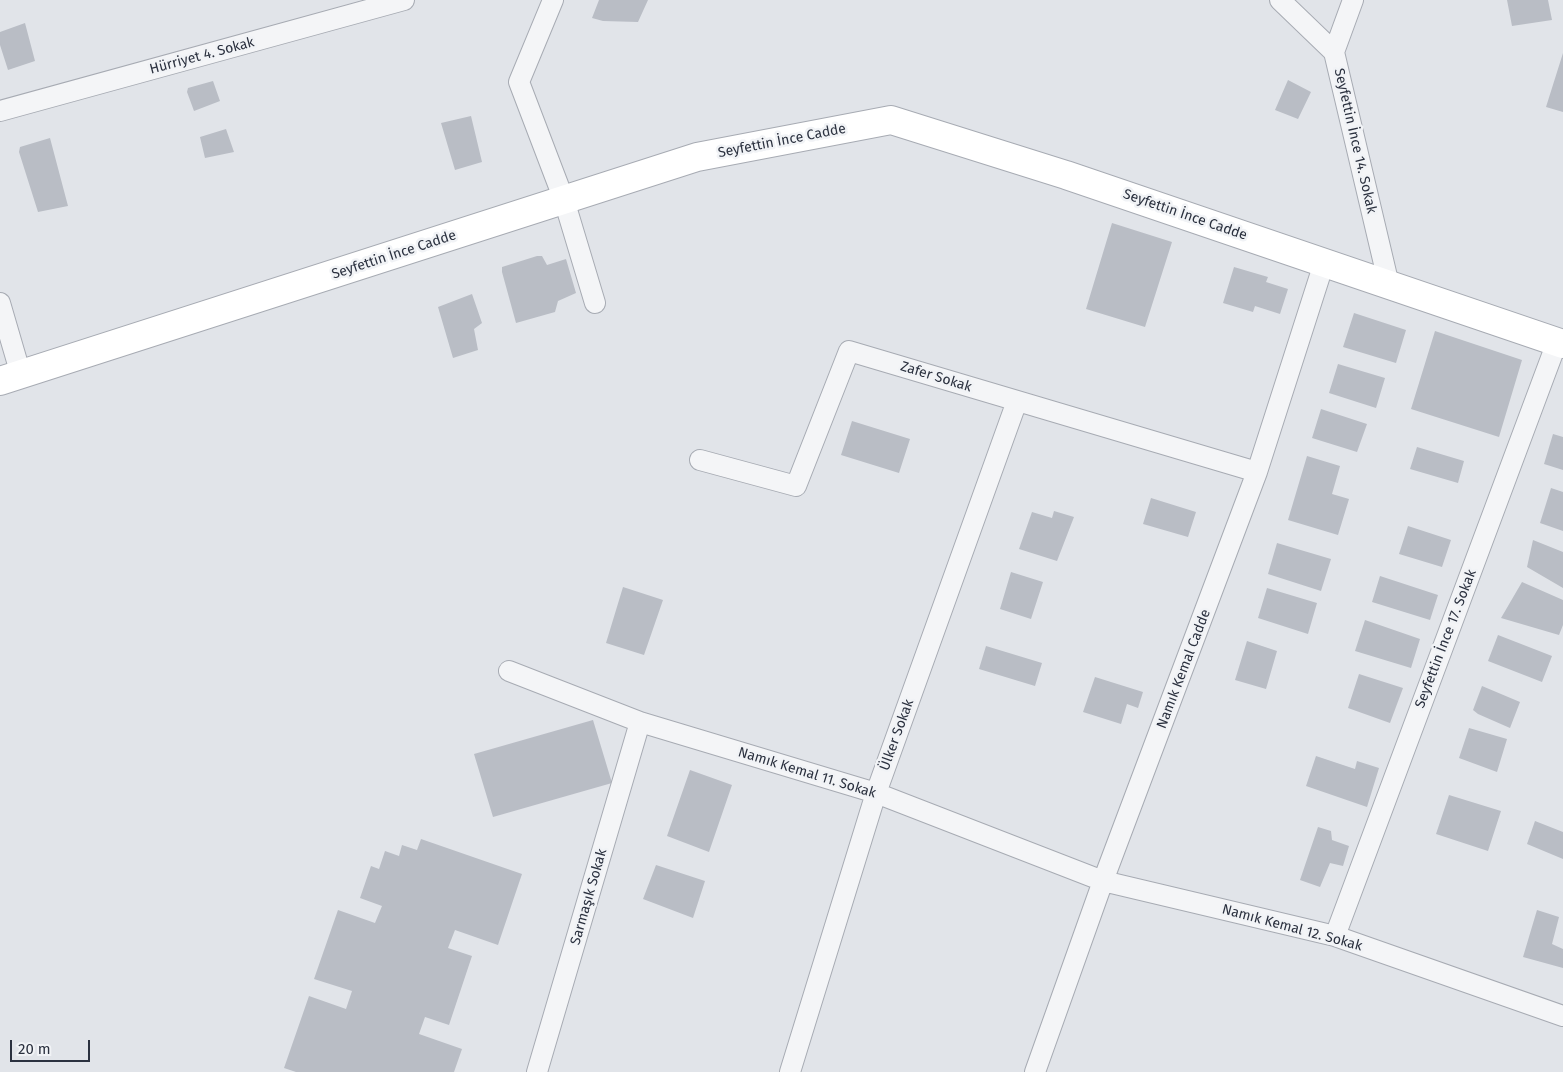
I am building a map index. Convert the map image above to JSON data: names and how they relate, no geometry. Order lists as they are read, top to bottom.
{
  "streets": {
    "main road": ["Seyfettin İnce Cadde"],
    "street": [
      "Hürriyet 4. Sokak",
      "Seyfettin İnce 14. Sokak",
      "Zafer Sokak",
      "Seyfettin İnce 17. Sokak",
      "Namık Kemal Cadde",
      "Ülker Sokak",
      "Namık Kemal 11. Sokak",
      "Sarmaşık Sokak",
      "Namık Kemal 12. Sokak"
    ]
  },
  "crossings": [
    ["Seyfettin İnce Cadde", "Seyfettin İnce 14. Sokak"],
    ["Seyfettin İnce Cadde", "Seyfettin İnce 17. Sokak"],
    ["Seyfettin İnce Cadde", "Namık Kemal Cadde"],
    ["Zafer Sokak", "Namık Kemal Cadde"],
    ["Zafer Sokak", "Ülker Sokak"],
    ["Seyfettin İnce 17. Sokak", "Namık Kemal 12. Sokak"],
    ["Namık Kemal Cadde", "Namık Kemal 11. Sokak"],
    ["Namık Kemal Cadde", "Namık Kemal 12. Sokak"],
    ["Ülker Sokak", "Namık Kemal 11. Sokak"],
    ["Namık Kemal 11. Sokak", "Sarmaşık Sokak"],
    ["Namık Kemal 11. Sokak", "Namık Kemal 12. Sokak"]
  ],
  "scale_bar": "20 m"
}
